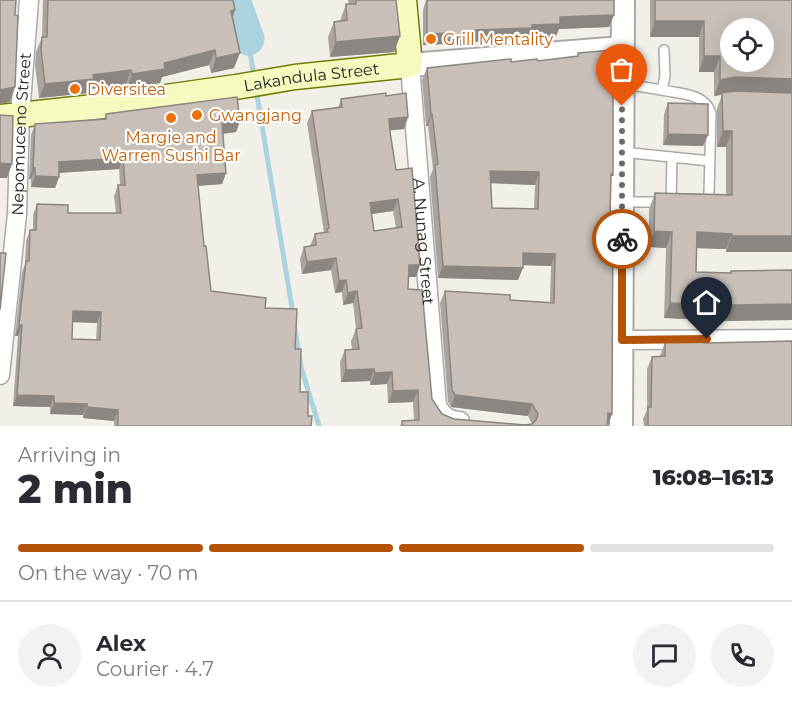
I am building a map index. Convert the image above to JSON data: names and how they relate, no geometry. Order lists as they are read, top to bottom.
{
  "streets": {
    "main road": ["Lakandula Street"],
    "street": ["Nepomuceno Street", "A. Nunag Street"]
  },
  "crossings": [
    ["Lakandula Street", "Nepomuceno Street"],
    ["Lakandula Street", "A. Nunag Street"]
  ],
  "places": [
    "Grill Mentality",
    "Diversitea",
    "Gwangjang",
    "Margie and Warren Sushi Bar"
  ],
  "page": {
    "heading": ["2 min", "Arriving in", "16:08–16:13"],
    "panel": ["Alex", "Courier · 4.7"],
    "bar": "On the way · 70 m"
  }
}
